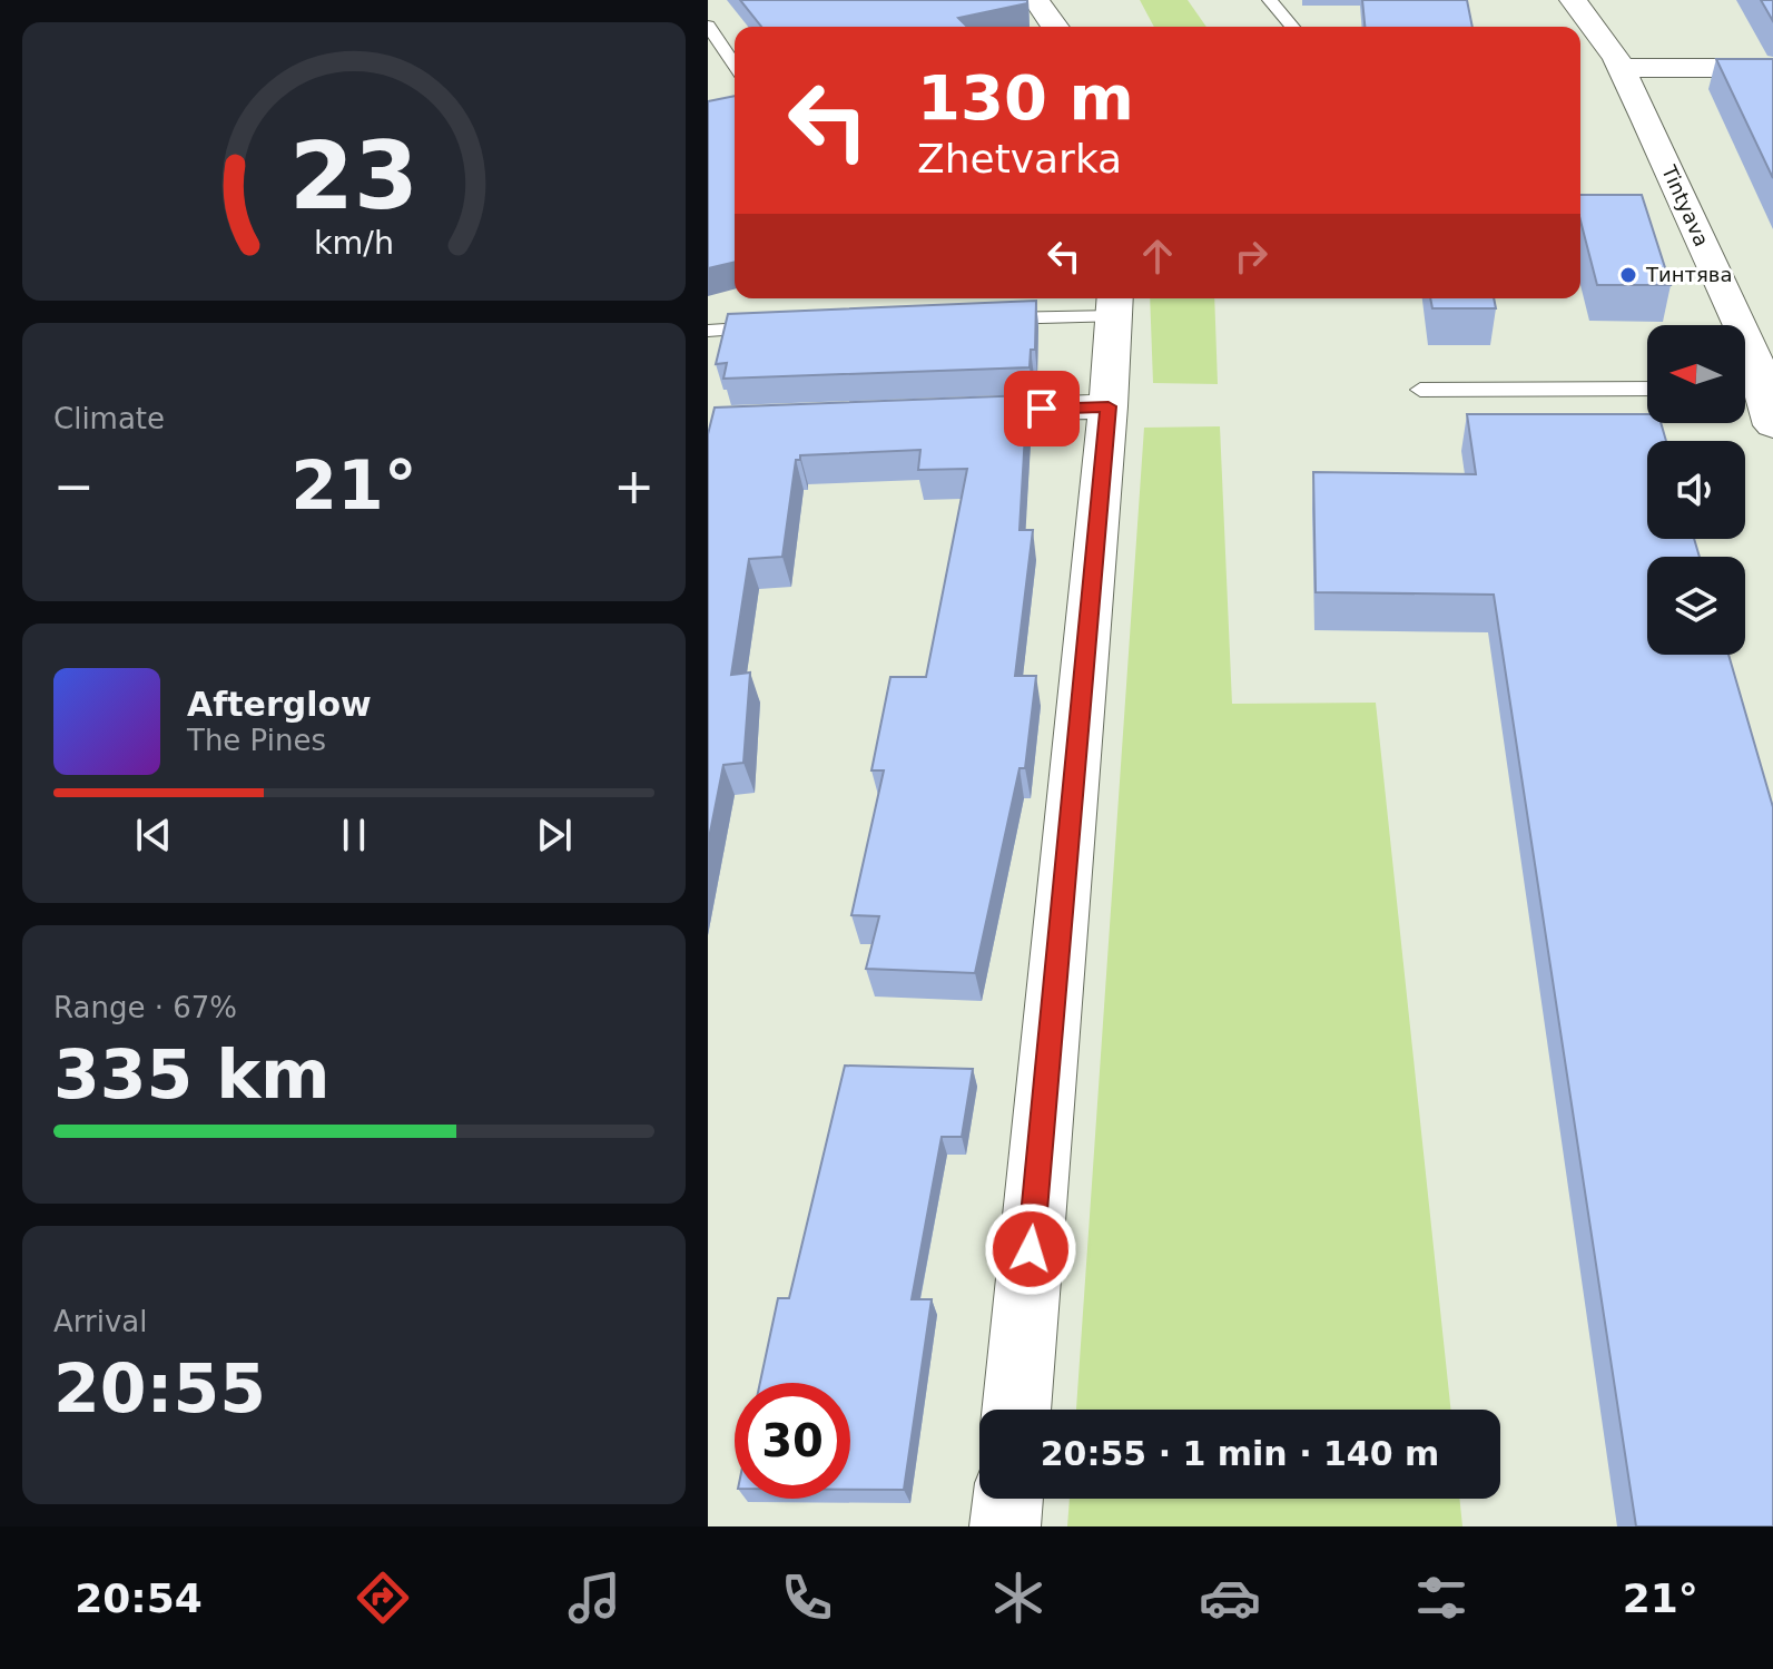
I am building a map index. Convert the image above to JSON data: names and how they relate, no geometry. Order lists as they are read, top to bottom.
{
  "streets": {
    "street": ["Tintyava"]
  },
  "places": ["Тинтява"],
  "north": "left",
  "page": {
    "turn": ["130 m", "Zhetvarka"],
    "tile": [
      "Climate",
      ["Range · 67%", "335 km"],
      ["Arrival", "20:55"]
    ],
    "heat": ["−", "21°", "+"],
    "song": ["Afterglow", "The Pines"],
    "limit": "30",
    "trip": "20:55 · 1 min · 140 m",
    "tabs": ["20:54", "21°"],
    "gauge": ["23", "km/h"]
  }
}
